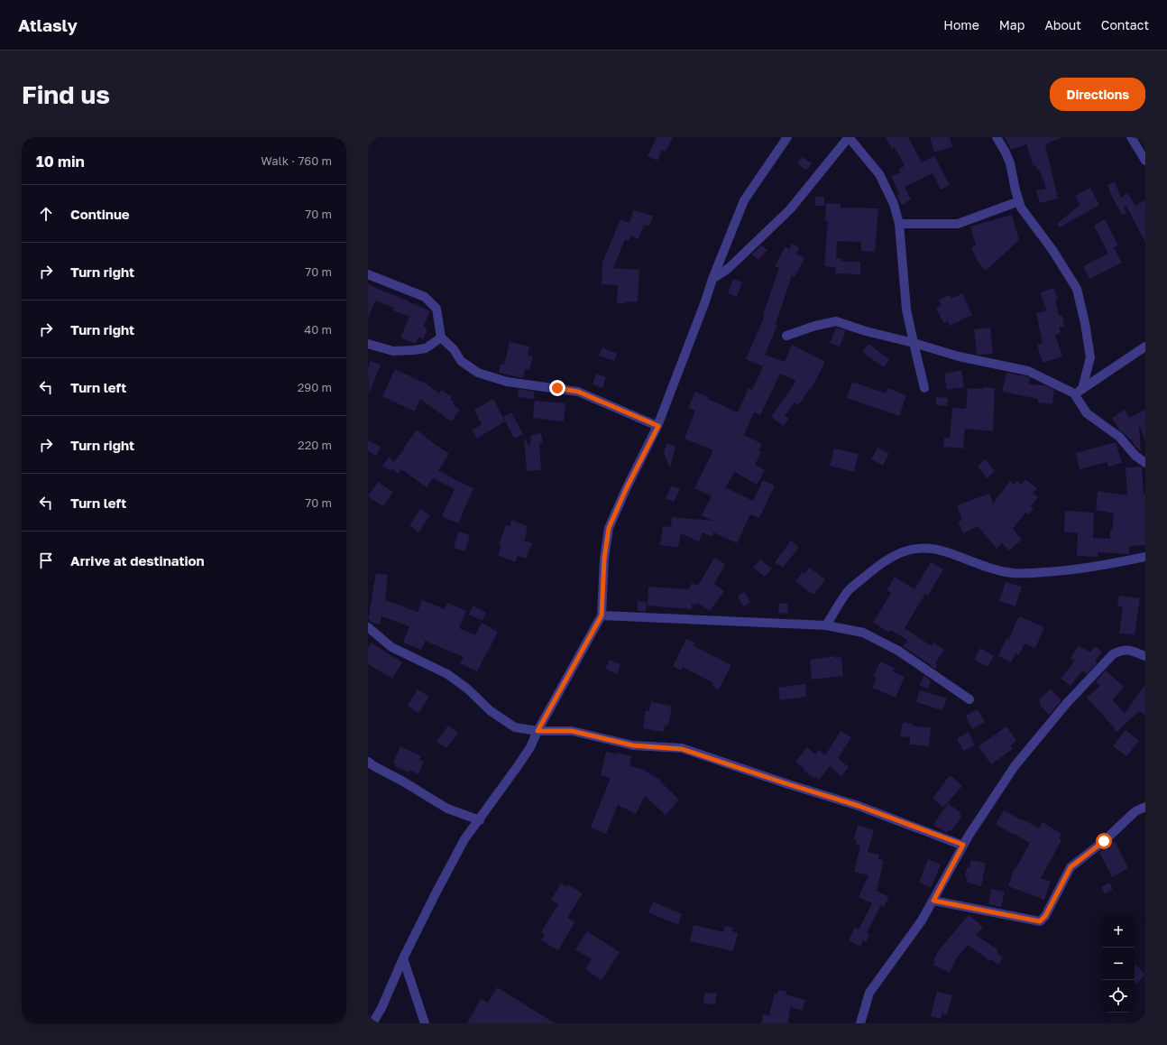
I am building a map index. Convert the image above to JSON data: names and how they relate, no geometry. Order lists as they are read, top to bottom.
{
  "page": {
    "header": "Atlasly",
    "nav": [
      "Home",
      "Map",
      "About",
      "Contact"
    ],
    "buttons": "Directions",
    "title": "Find us",
    "heading": ["10 min", "Walk · 760 m"],
    "list": [
      ["Continue", "70 m"],
      ["Turn right", "70 m"],
      ["Turn right", "40 m"],
      ["Turn left", "290 m"],
      ["Turn right", "220 m"],
      ["Turn left", "70 m"],
      "Arrive at destination"
    ],
    "map_buttons": ["+", "−"]
  }
}
